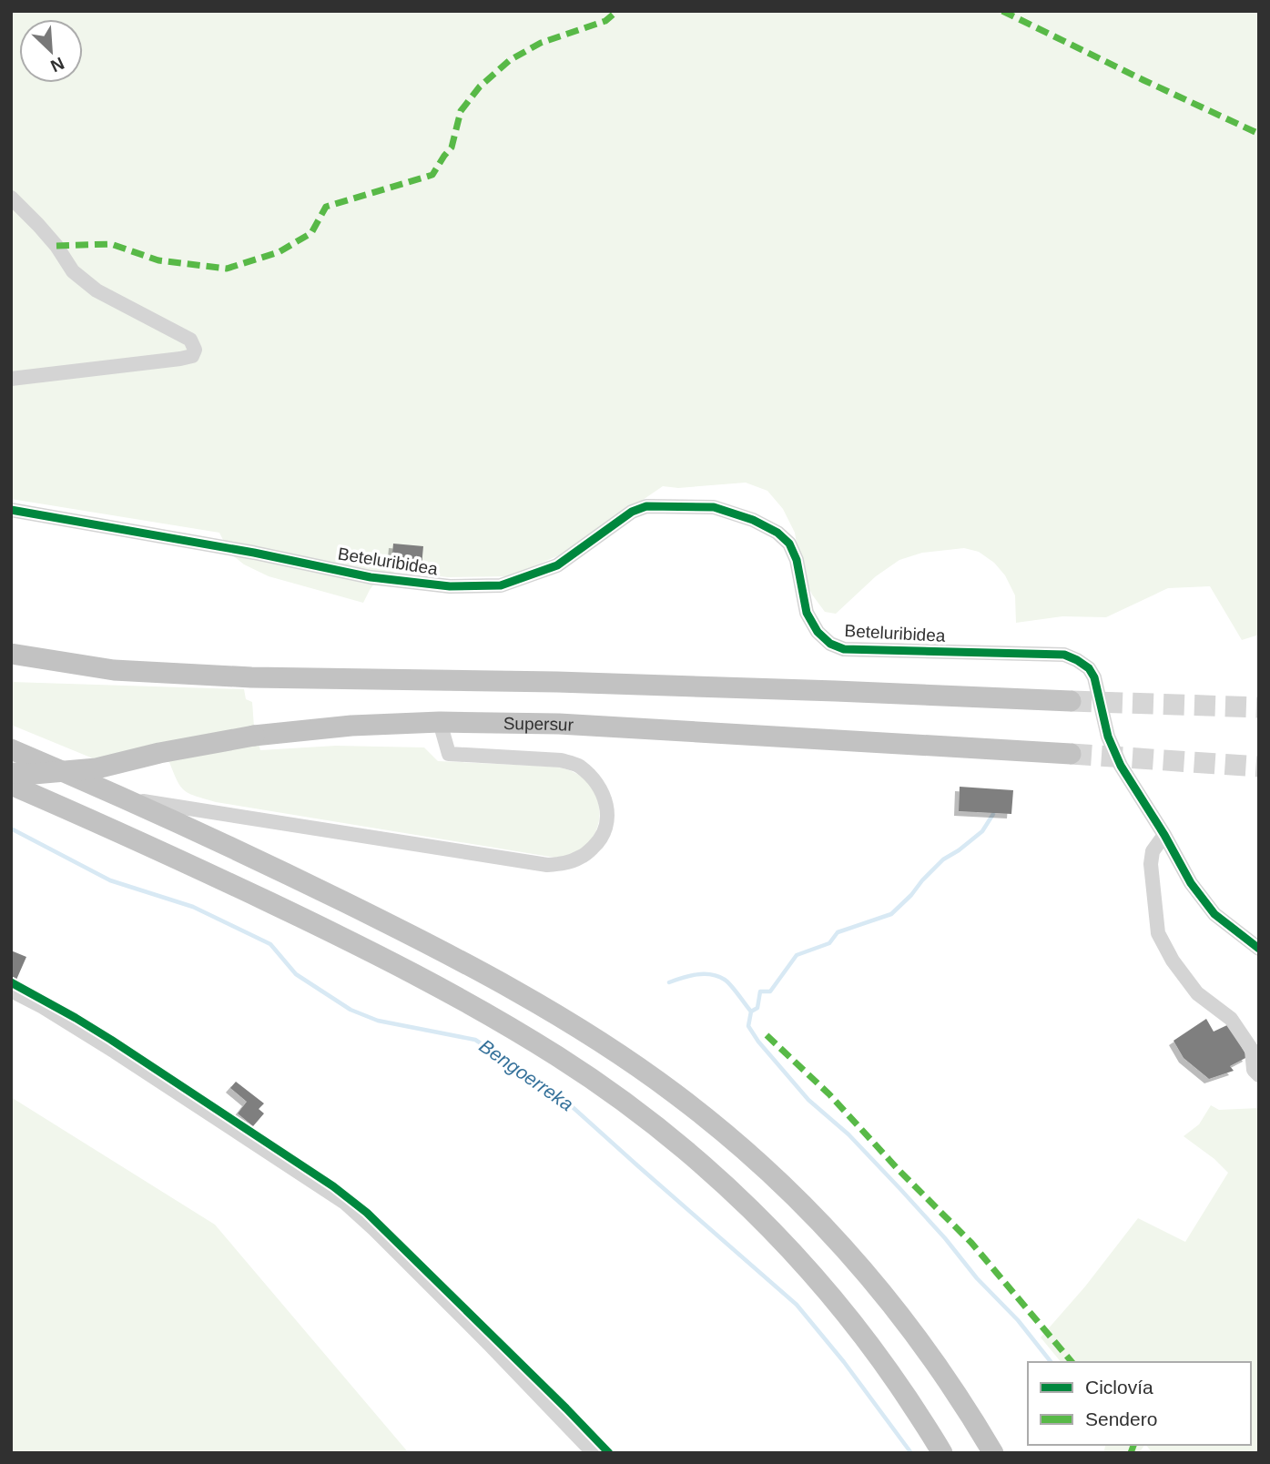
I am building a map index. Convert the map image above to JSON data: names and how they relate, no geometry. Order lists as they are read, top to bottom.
{
  "streets": {
    "highway": ["Supersur"],
    "street": ["Beteluribidea"]
  },
  "water": ["Bengoerreka"],
  "legend": ["Ciclovía", "Sendero"],
  "north": "bottom right"
}
